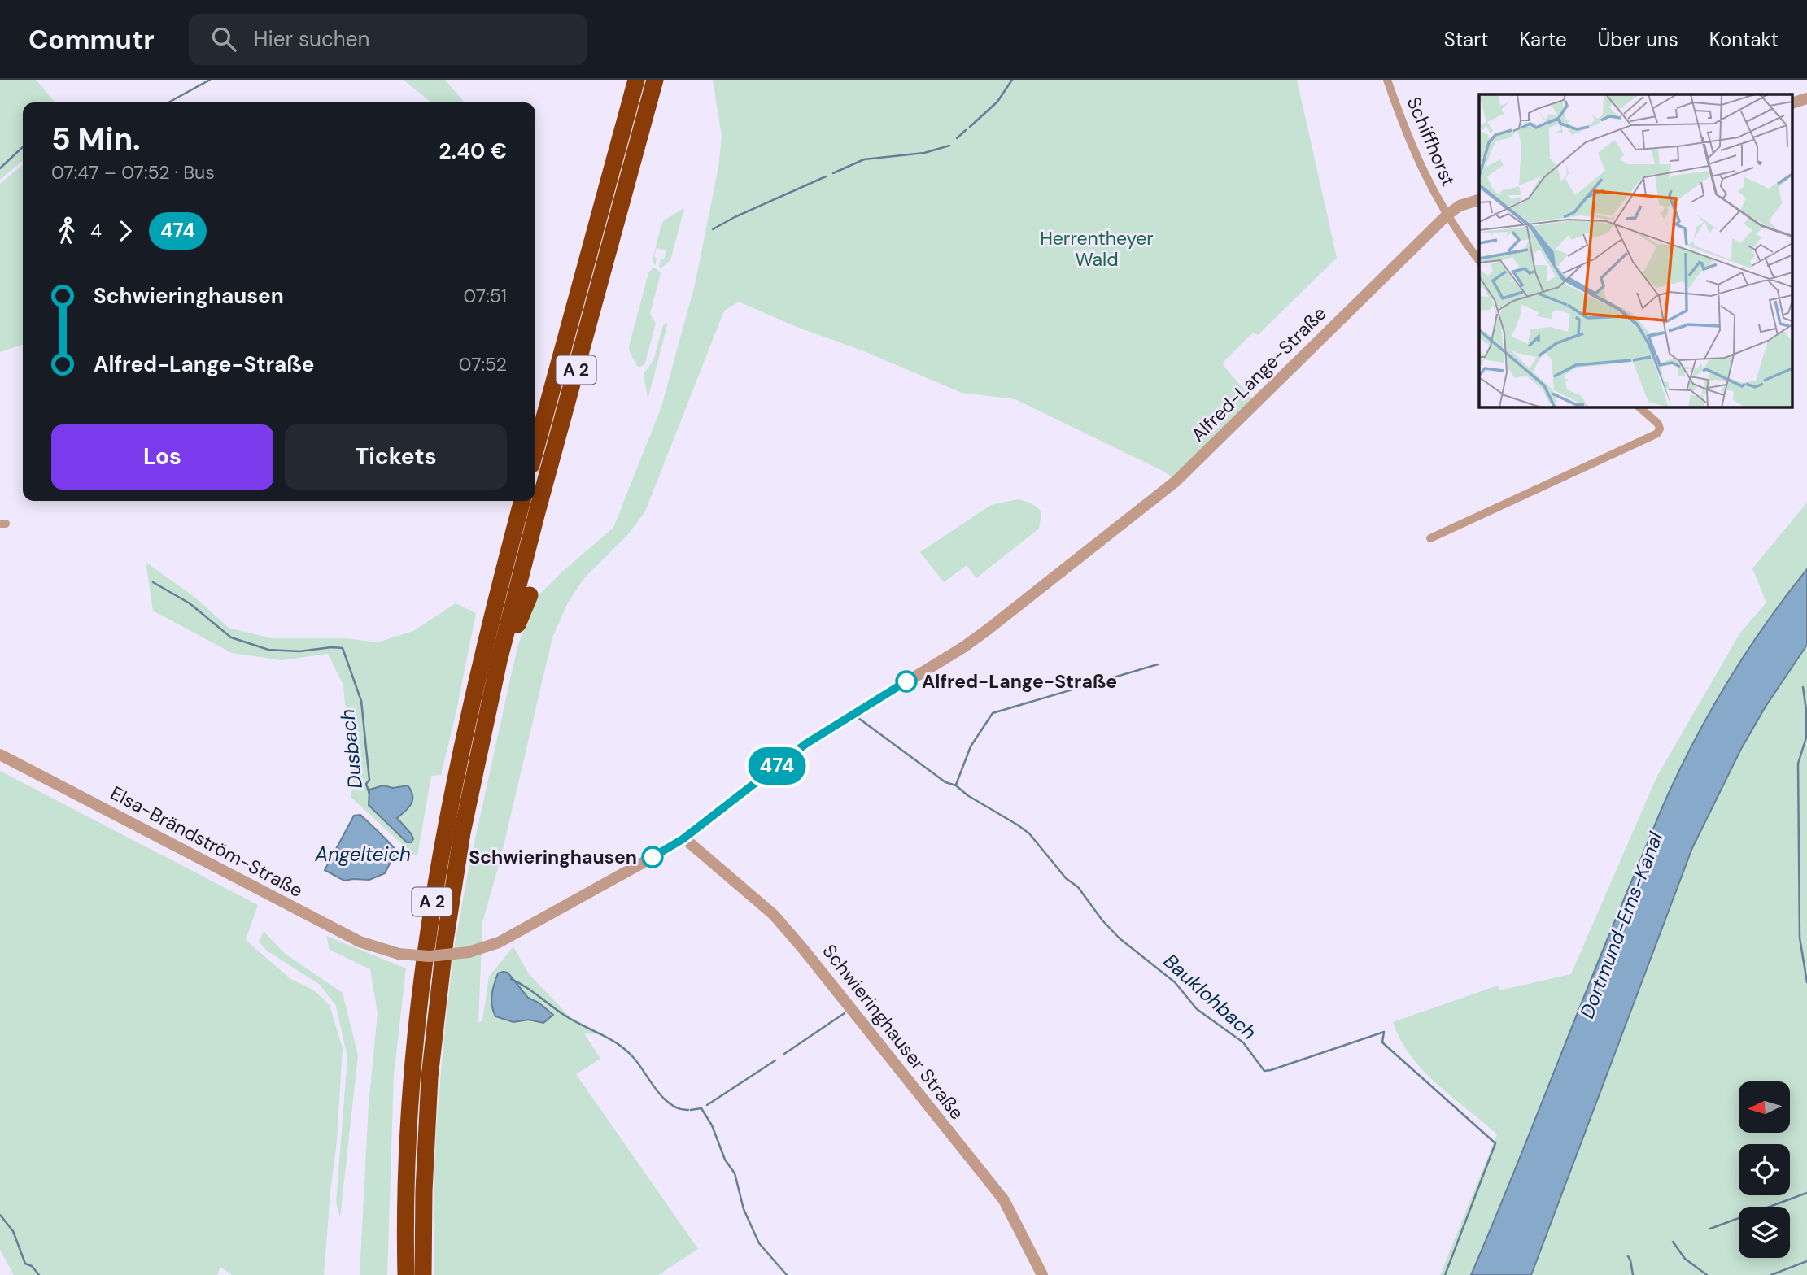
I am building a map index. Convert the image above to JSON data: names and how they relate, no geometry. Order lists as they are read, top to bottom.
{
  "streets": {
    "highway": ["A 2"],
    "street": [
      "Schiffhorst",
      "Alfred-Lange-Straße",
      "Elsa-Brändström-Straße",
      "Schwieringhauser Straße"
    ]
  },
  "crossings": [
    ["Schiffhorst", "Alfred-Lange-Straße"],
    ["Alfred-Lange-Straße", "Elsa-Brändström-Straße"],
    ["Alfred-Lange-Straße", "Schwieringhauser Straße"]
  ],
  "water": [
    "Dusbach",
    "Angelteich",
    "Dortmund-Ems-Kanal",
    "Bauklohbach"
  ],
  "parks": ["Herrentheyer Wald"],
  "places": ["Alfred-Lange-Straße", "Schwieringhausen"],
  "lines": ["bus line 474"],
  "north": "left",
  "page": {
    "header": "Commutr",
    "search": "Hier suchen",
    "nav": [
      "Start",
      "Karte",
      "Über uns",
      "Kontakt"
    ],
    "on_map": "474",
    "heading": ["5 Min.", "07:47 – 07:52 · Bus", "2.40 €"],
    "legs": ["4", "474"],
    "list": [
      {
        "name": "Schwieringhausen",
        "value": "07:51"
      },
      {
        "name": "Alfred-Lange-Straße",
        "value": "07:52"
      }
    ],
    "buttons": ["Los", "Tickets"]
  }
}
